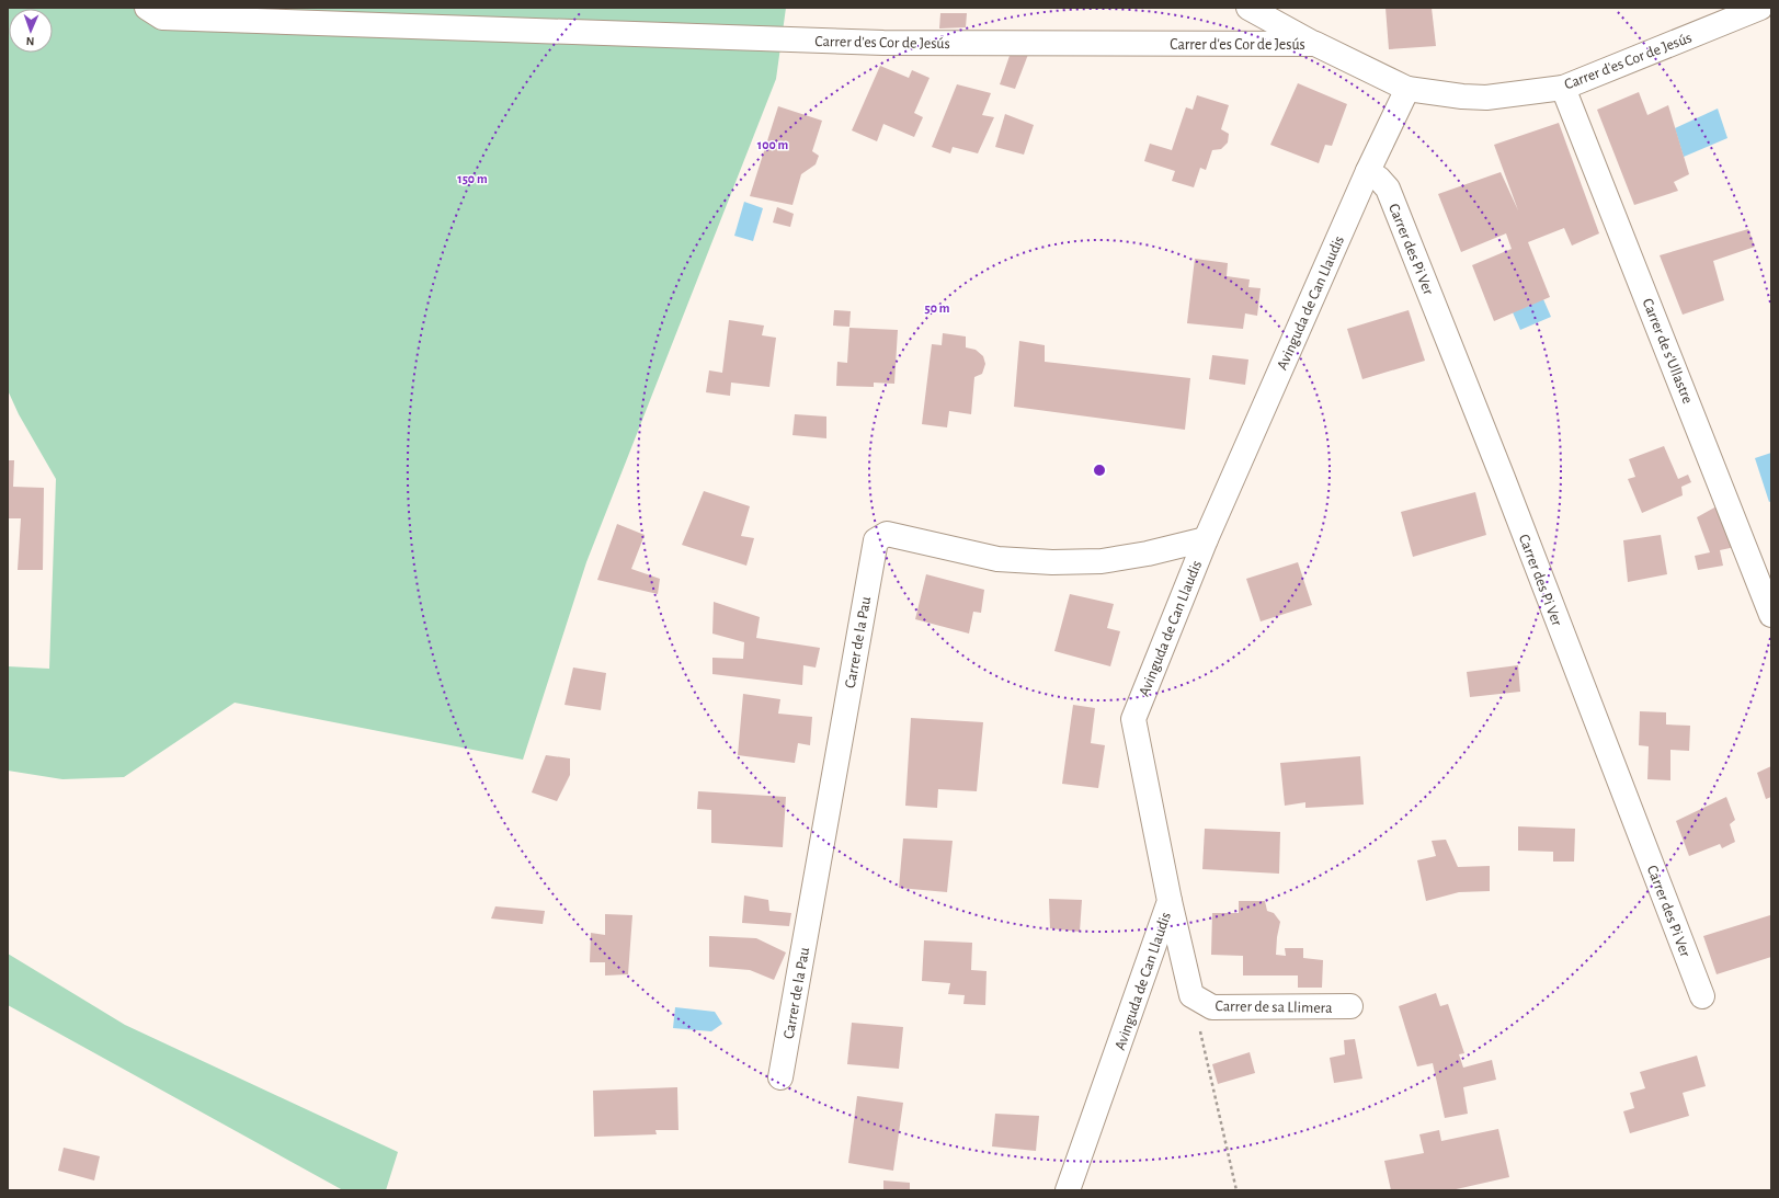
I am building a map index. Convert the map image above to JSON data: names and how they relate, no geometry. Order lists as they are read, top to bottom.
{
  "streets": {
    "street": [
      "Carrer d'es Cor de Jesús",
      "Carrer des Pi Ver",
      "Avinguda de Can Llaudis",
      "Carrer de s'Ullastre",
      "Carrer de la Pau",
      "Carrer de sa Llimera"
    ]
  },
  "crossings": [
    ["Carrer d'es Cor de Jesús", "Avinguda de Can Llaudis"],
    ["Carrer d'es Cor de Jesús", "Carrer de s'Ullastre"],
    ["Carrer des Pi Ver", "Avinguda de Can Llaudis"],
    ["Avinguda de Can Llaudis", "Carrer de la Pau"]
  ],
  "north": "bottom",
  "rings": ["100 m", "150 m", "50 m"]
}
